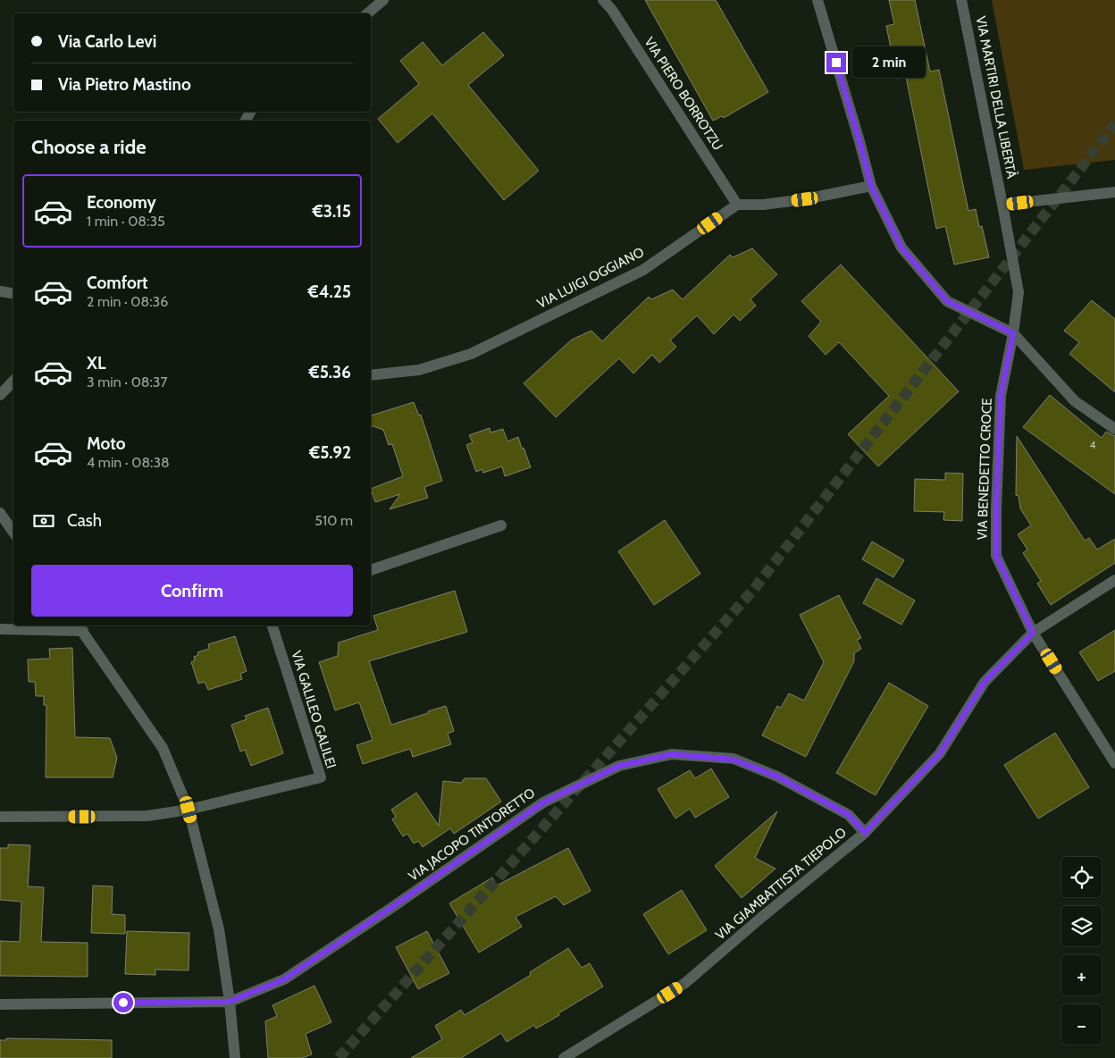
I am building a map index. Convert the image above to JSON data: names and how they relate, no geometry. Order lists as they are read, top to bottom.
{
  "streets": {
    "street": [
      "VIA PIERO BORROTZU",
      "VIA MARTIRI DELLA LIBERTÀ",
      "VIA LUIGI OGGIANO",
      "VIA BENEDETTO CROCE",
      "VIA GALILEO GALILEI",
      "VIA JACOPO TINTORETTO",
      "VIA GIAMBATTISTA TIEPOLO"
    ]
  },
  "crossings": [
    ["VIA PIERO BORROTZU", "VIA LUIGI OGGIANO"],
    ["VIA MARTIRI DELLA LIBERTÀ", "VIA BENEDETTO CROCE"],
    ["VIA BENEDETTO CROCE", "VIA GIAMBATTISTA TIEPOLO"],
    ["VIA JACOPO TINTORETTO", "VIA GIAMBATTISTA TIEPOLO"]
  ],
  "house_numbers": ["4"],
  "page": {
    "banner": ["Via Carlo Levi", "Via Pietro Mastino"],
    "bubble": "2 min",
    "heading": "Choose a ride",
    "list": [
      {
        "name": "Economy",
        "note": "1 min · 08:35",
        "value": "€3.15"
      },
      {
        "name": "Comfort",
        "note": "2 min · 08:36",
        "value": "€4.25"
      },
      {
        "name": "XL",
        "note": "3 min · 08:37",
        "value": "€5.36"
      },
      {
        "name": "Moto",
        "note": "4 min · 08:38",
        "value": "€5.92"
      }
    ],
    "pay": ["Cash", "510 m"],
    "buttons": "Confirm",
    "map_buttons": ["+", "−"]
  }
}
